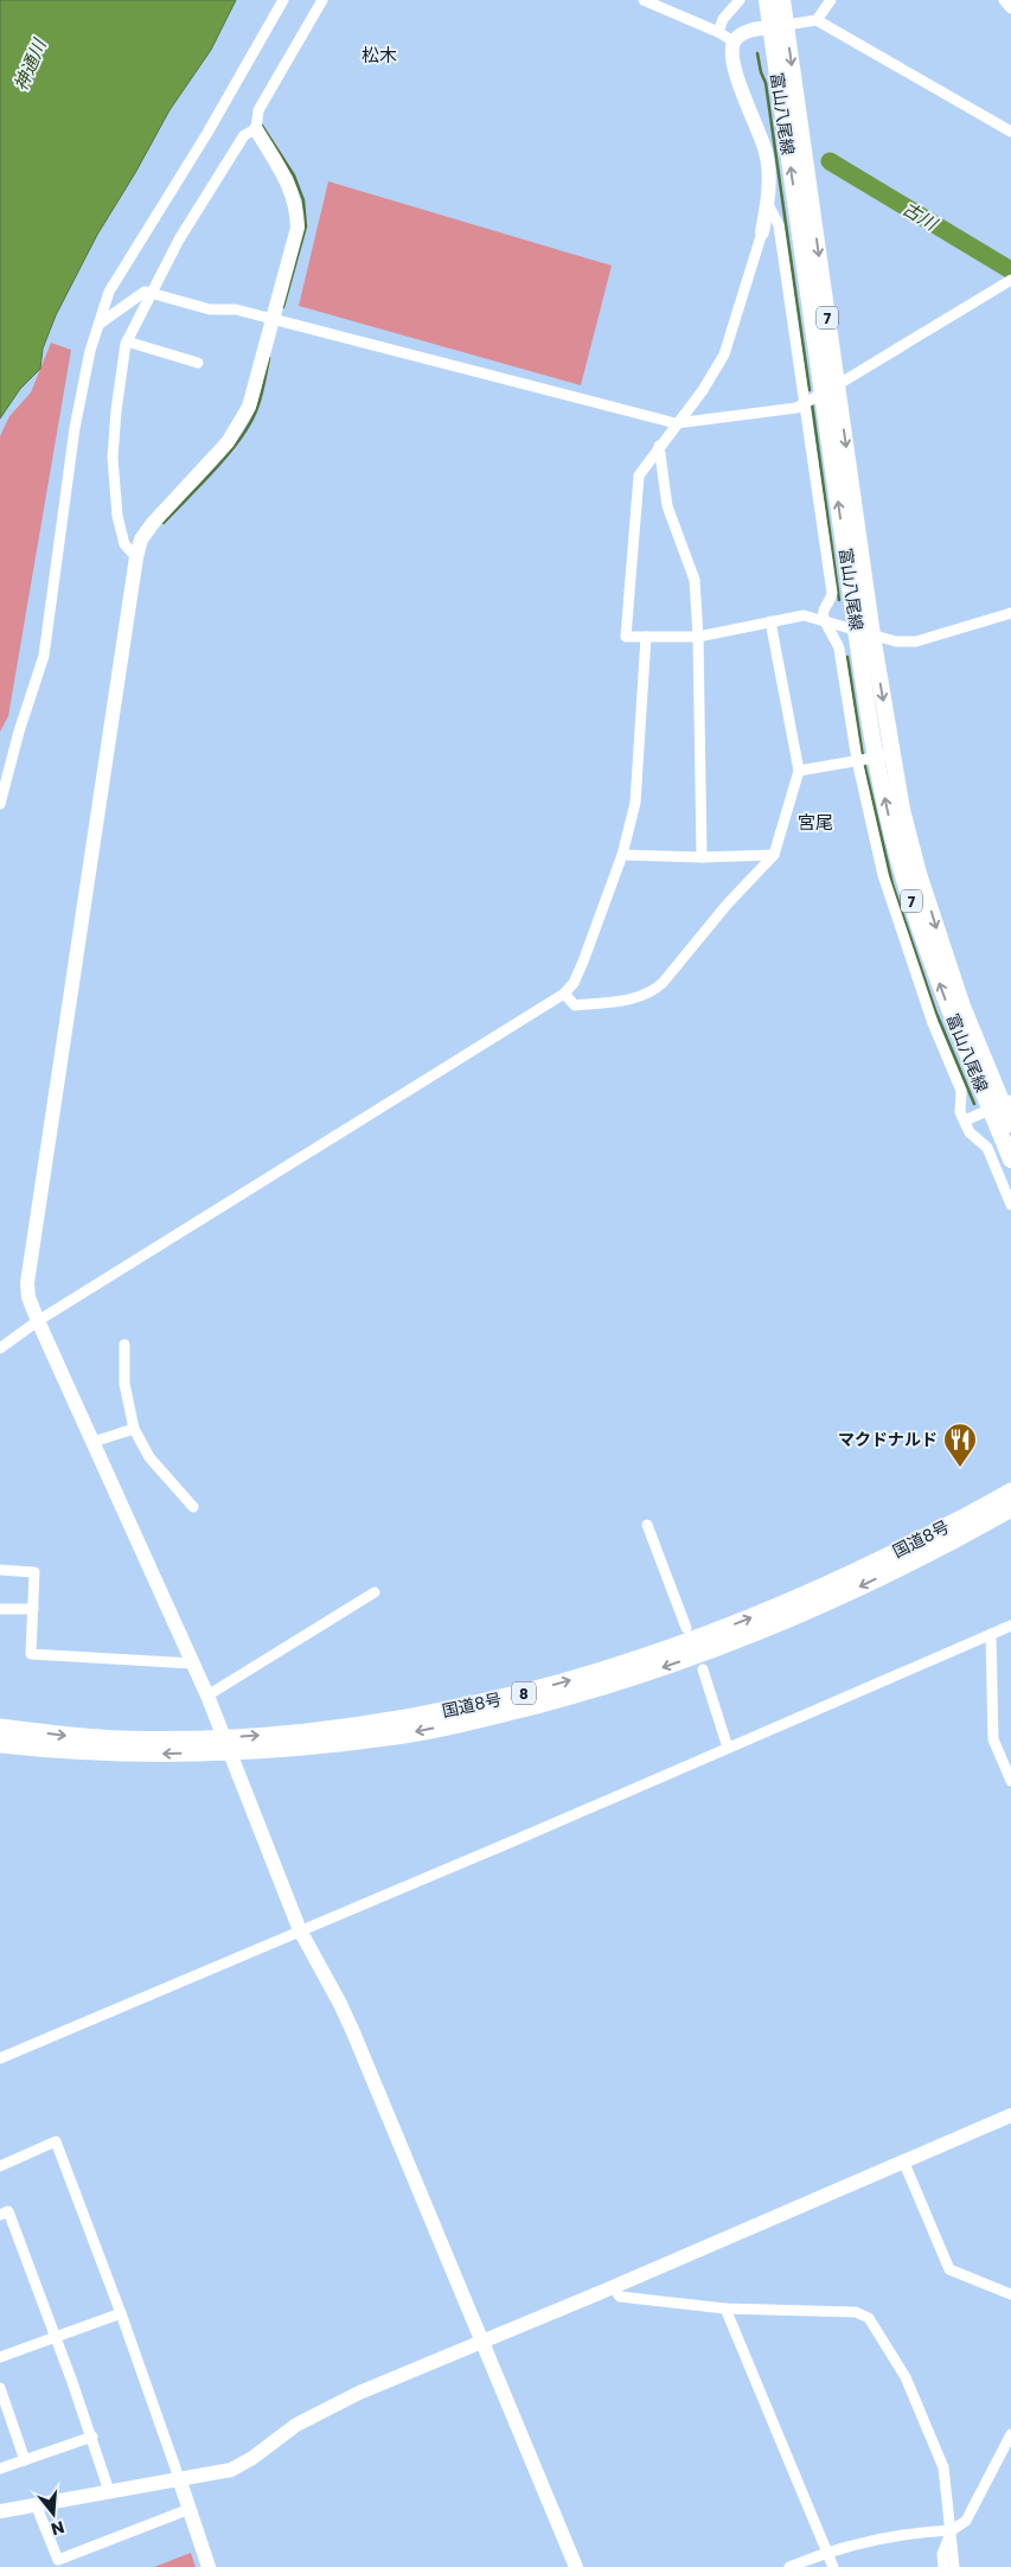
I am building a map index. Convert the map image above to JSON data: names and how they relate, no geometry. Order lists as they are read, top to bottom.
{
  "streets": {
    "highway": ["国道8号", "8"],
    "main road": ["富山八尾線", "7"]
  },
  "districts": ["松木", "宮尾"],
  "water": ["神通川", "古川"],
  "places": {
    "restaurant": ["マクドナルド"]
  },
  "north": "bottom"
}
